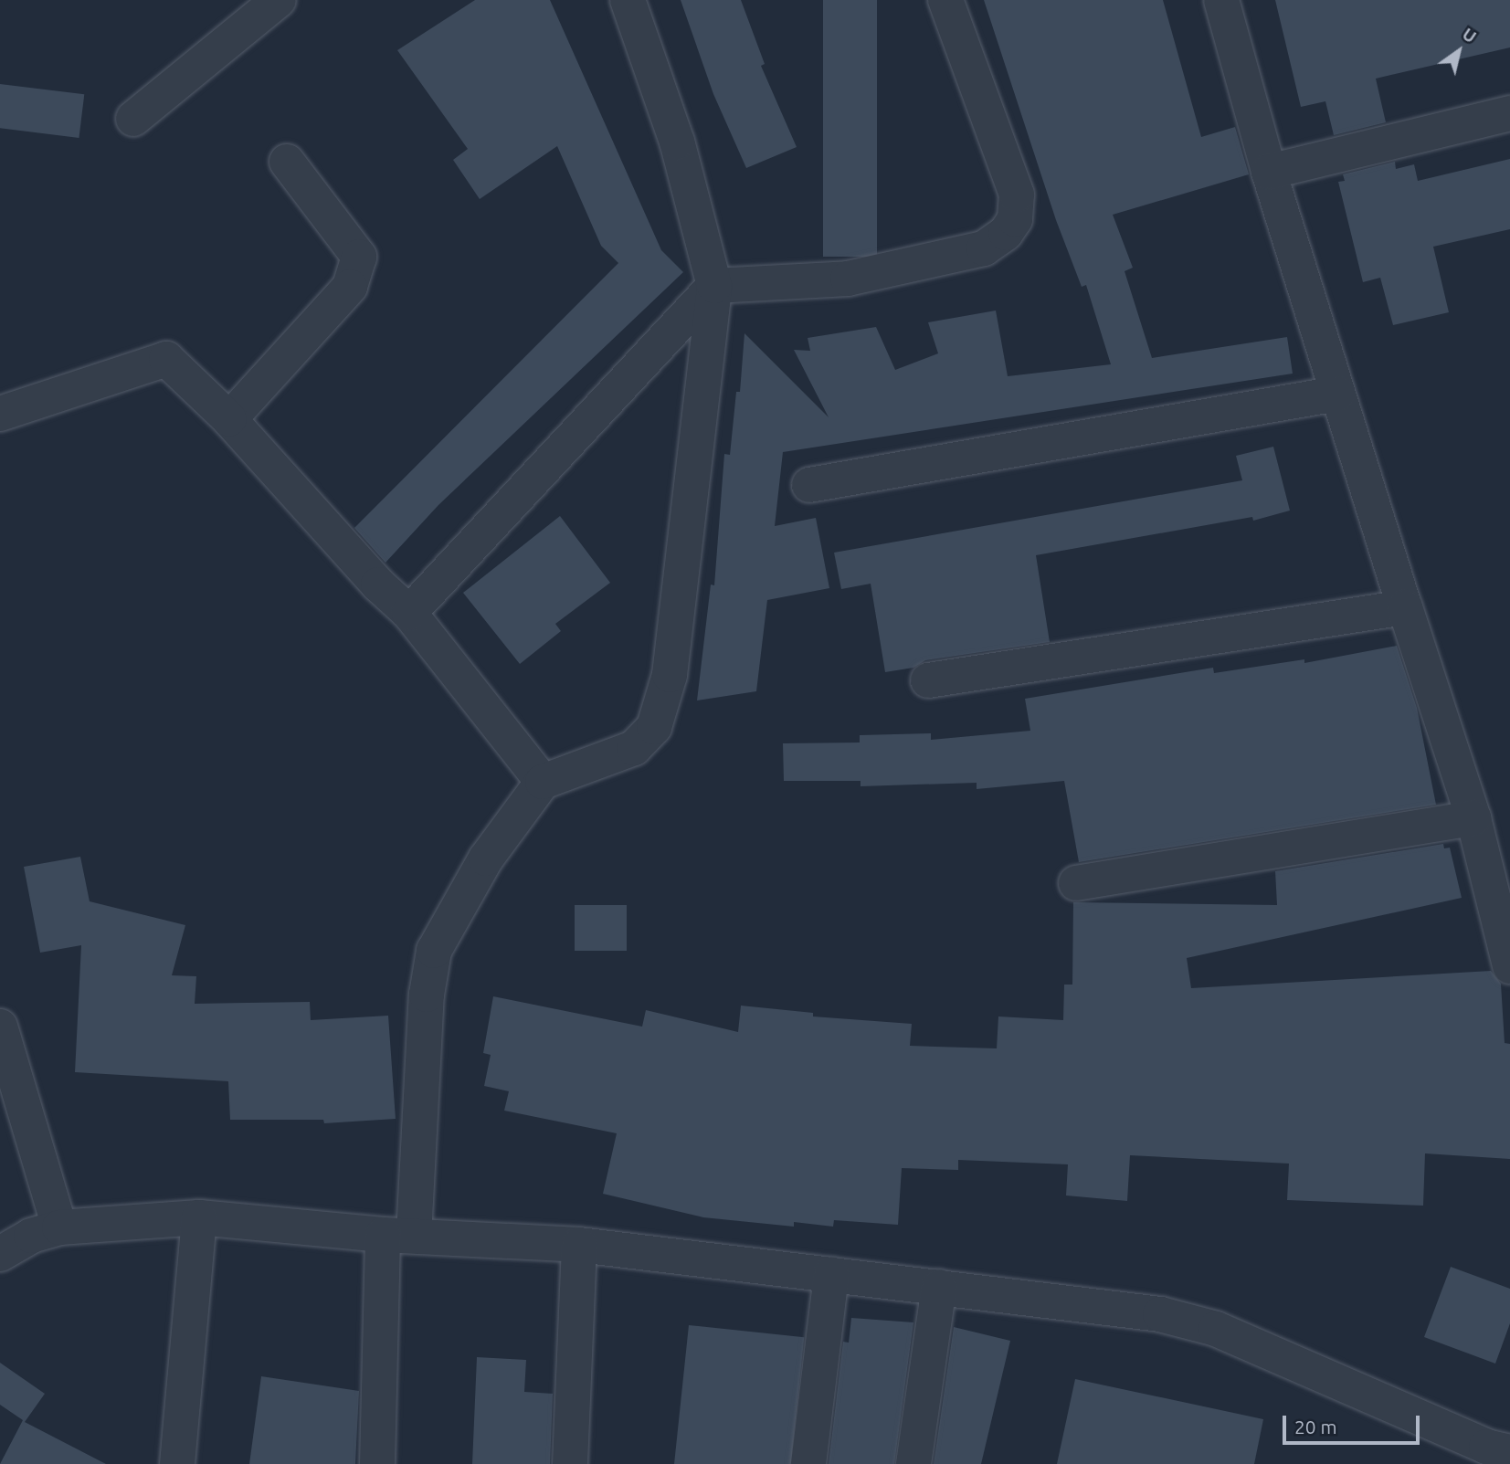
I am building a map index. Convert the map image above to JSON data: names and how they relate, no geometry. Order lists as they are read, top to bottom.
{
  "scale_bar": "20 m",
  "north": "top right"
}
